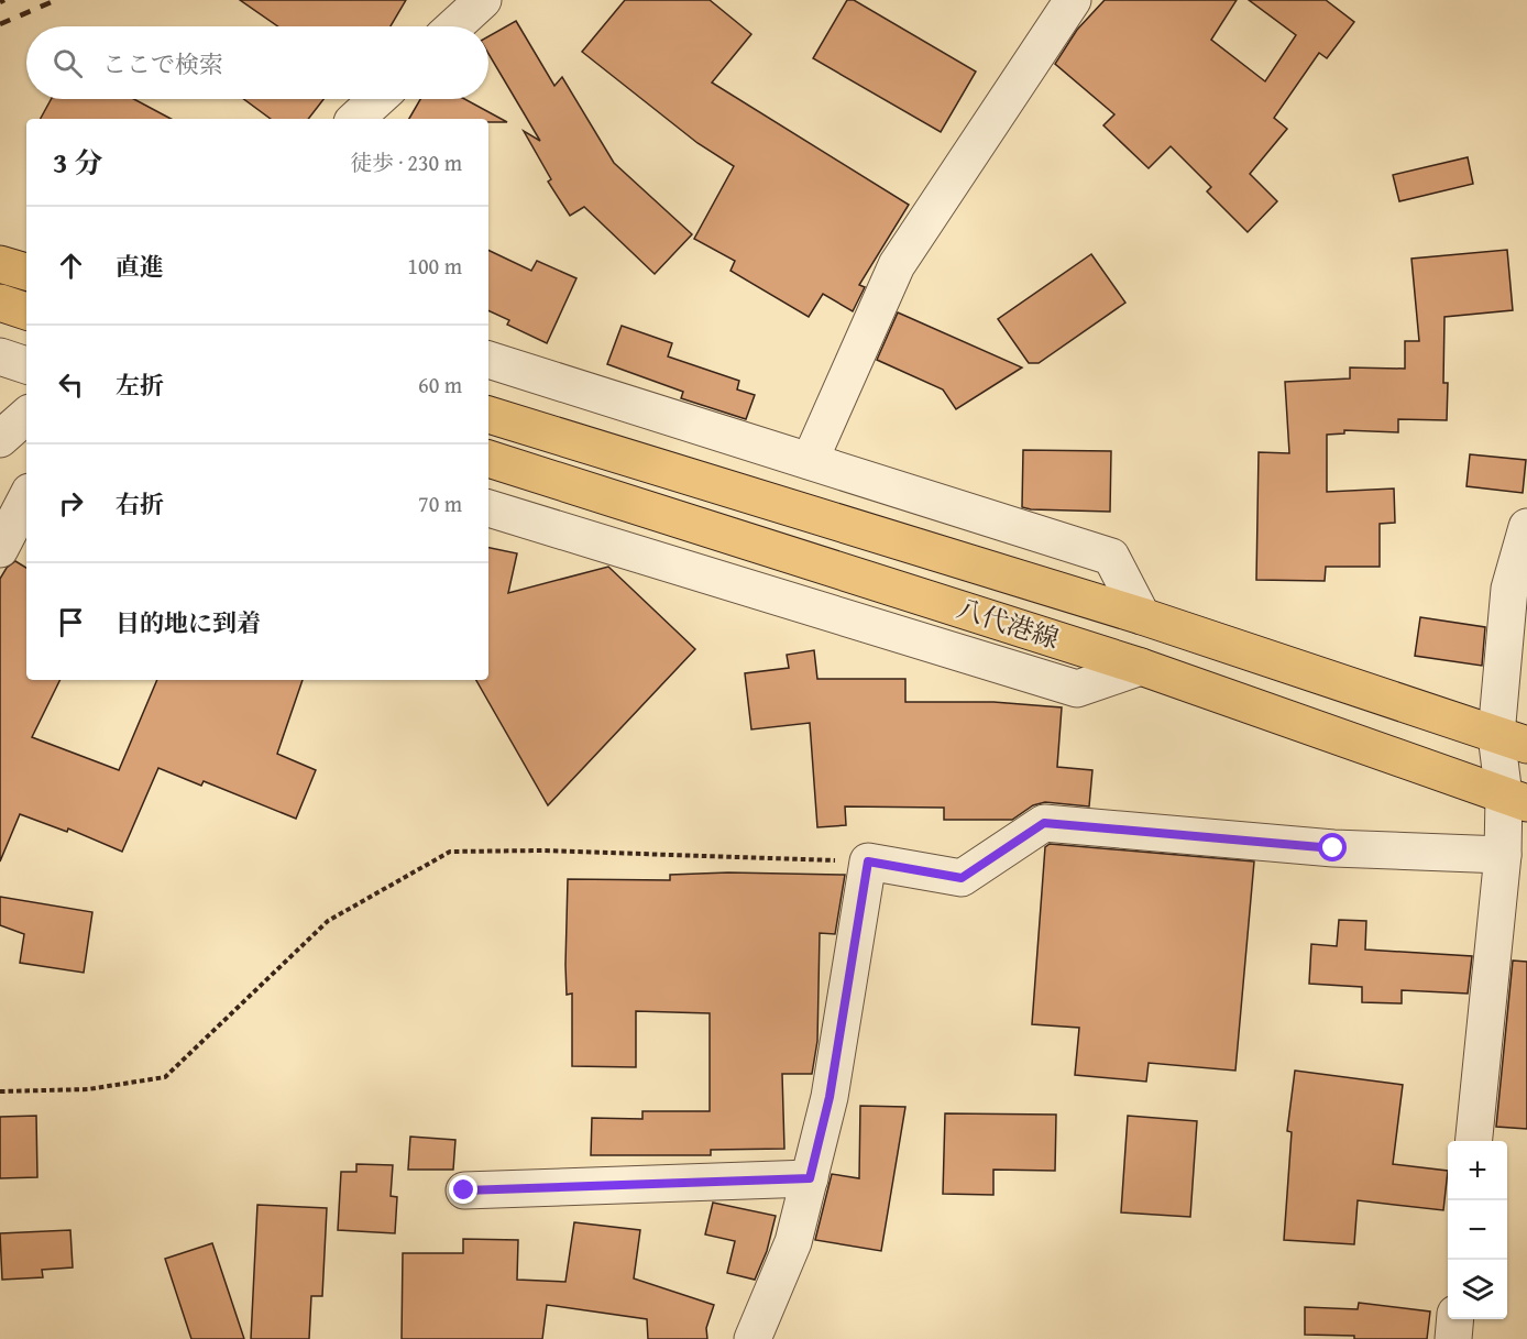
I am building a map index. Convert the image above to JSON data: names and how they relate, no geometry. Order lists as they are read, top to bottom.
{
  "streets": {
    "main road": ["八代港線"]
  },
  "page": {
    "search": "ここで検索",
    "heading": ["3 分", "徒歩 · 230 m"],
    "list": [
      ["直進", "100 m"],
      ["左折", "60 m"],
      ["右折", "70 m"],
      "目的地に到着"
    ],
    "map_buttons": ["+", "−"]
  }
}
